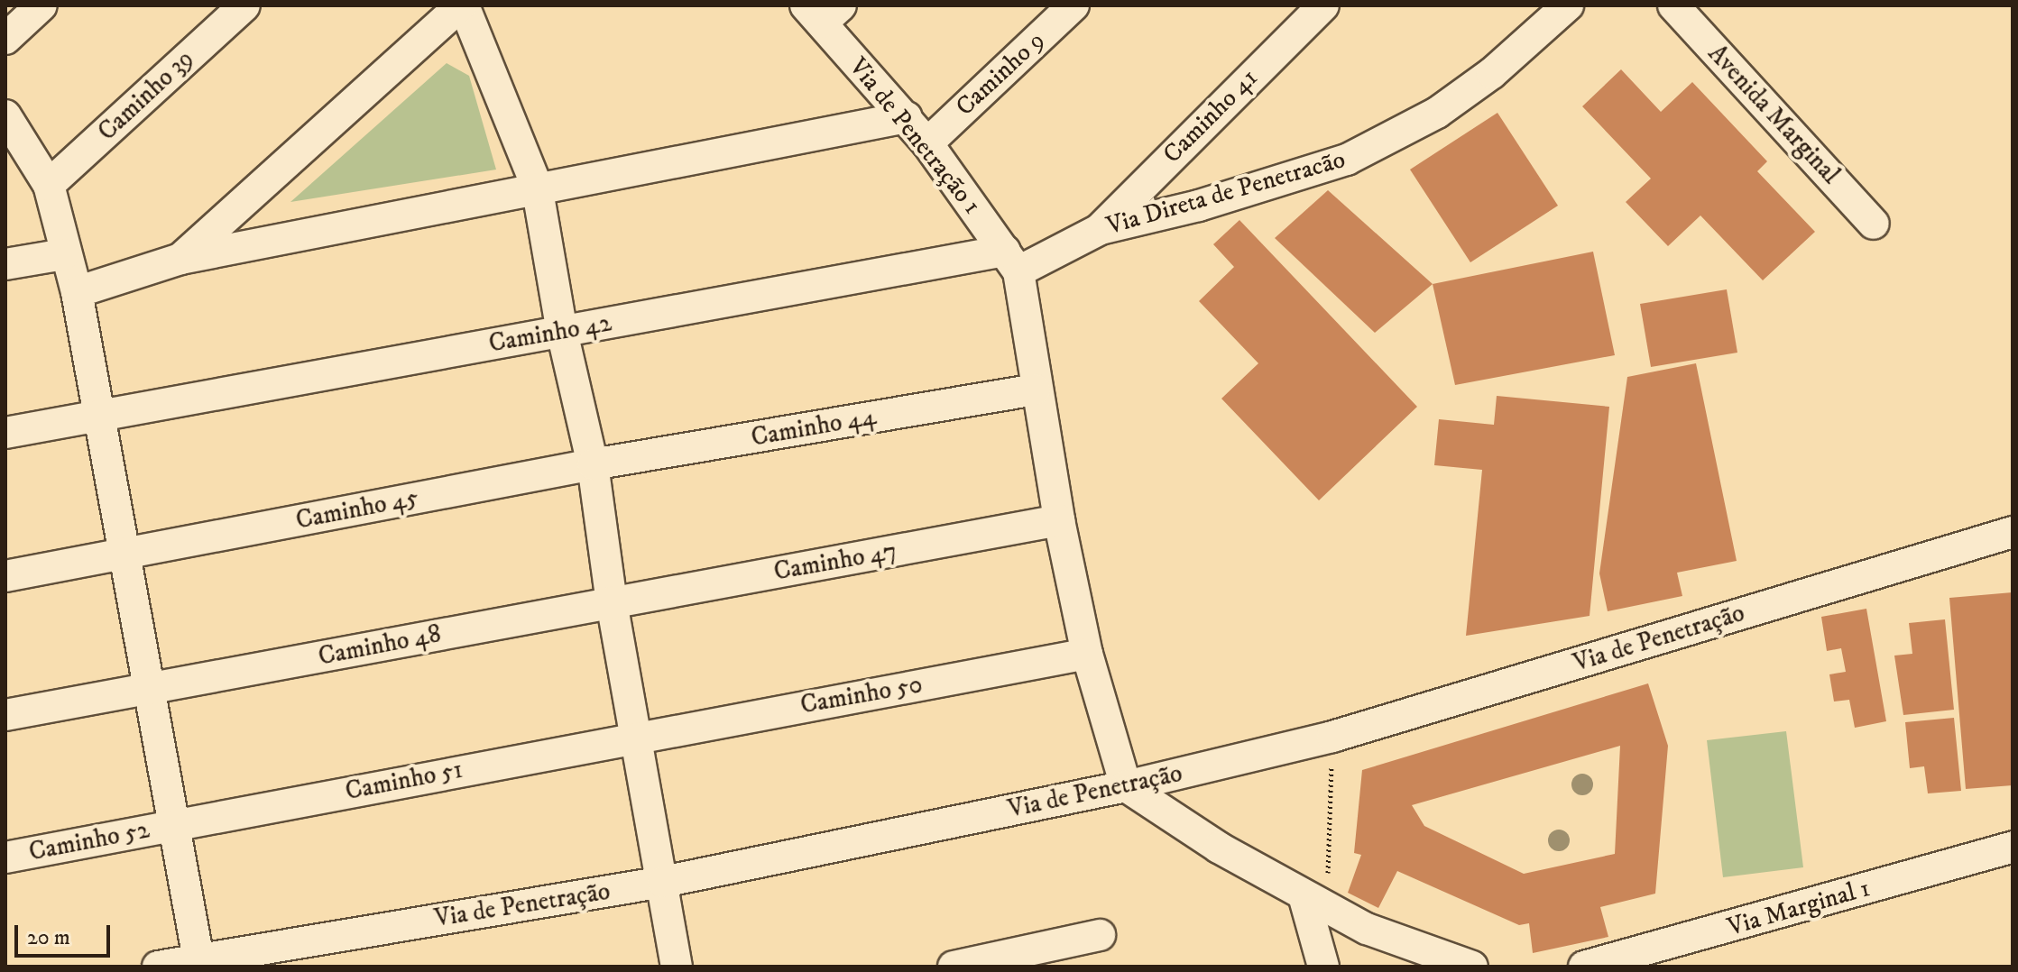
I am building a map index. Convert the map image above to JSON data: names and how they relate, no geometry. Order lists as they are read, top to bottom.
{
  "streets": {
    "street": [
      "Caminho 9",
      "Caminho 39",
      "Avenida Marginal",
      "Caminho 41",
      "Via de Penetração 1",
      "Via Direta de Penetracão",
      "Caminho 42",
      "Caminho 44",
      "Caminho 45",
      "Caminho 47",
      "Via de Penetração",
      "Caminho 48",
      "Caminho 50",
      "Caminho 51",
      "Caminho 52",
      "Via Marginal 1"
    ]
  },
  "crossings": [
    ["Caminho 9", "Via de Penetração 1"],
    ["Caminho 41", "Via Direta de Penetracão"],
    ["Via de Penetração 1", "Via Direta de Penetracão"],
    ["Via de Penetração 1", "Caminho 42"],
    ["Via Direta de Penetracão", "Caminho 42"],
    ["Caminho 44", "Caminho 45"],
    ["Caminho 47", "Caminho 48"],
    ["Caminho 50", "Caminho 51"],
    ["Caminho 51", "Caminho 52"]
  ],
  "scale_bar": "20 m"
}
